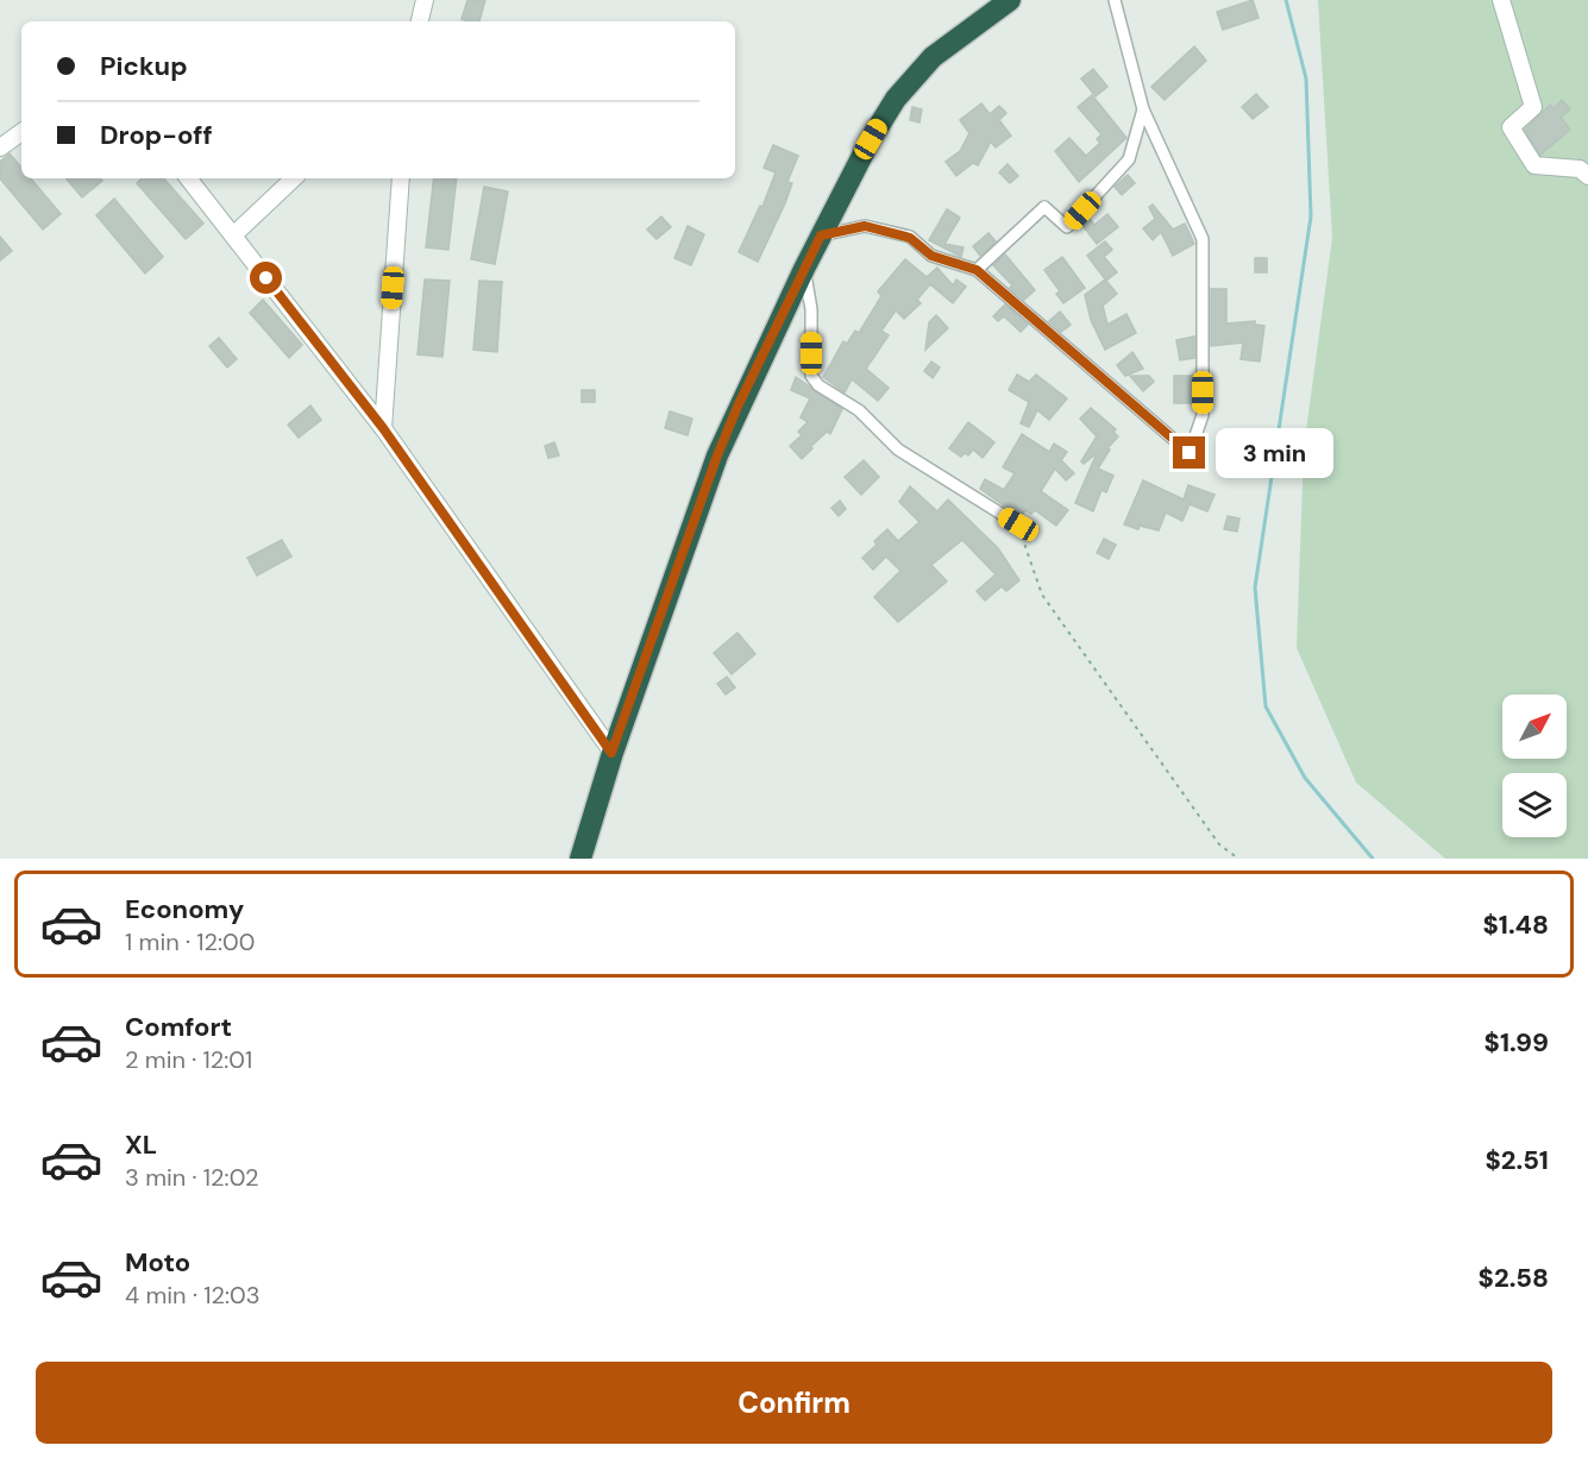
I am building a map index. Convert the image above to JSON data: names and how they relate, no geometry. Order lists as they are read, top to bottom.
{
  "north": "top right",
  "page": {
    "banner": ["Pickup", "Drop-off"],
    "bubble": "3 min",
    "list": [
      {
        "name": "Economy",
        "note": "1 min · 12:00",
        "value": "$1.48"
      },
      {
        "name": "Comfort",
        "note": "2 min · 12:01",
        "value": "$1.99"
      },
      {
        "name": "XL",
        "note": "3 min · 12:02",
        "value": "$2.51"
      },
      {
        "name": "Moto",
        "note": "4 min · 12:03",
        "value": "$2.58"
      }
    ],
    "buttons": "Confirm"
  }
}
